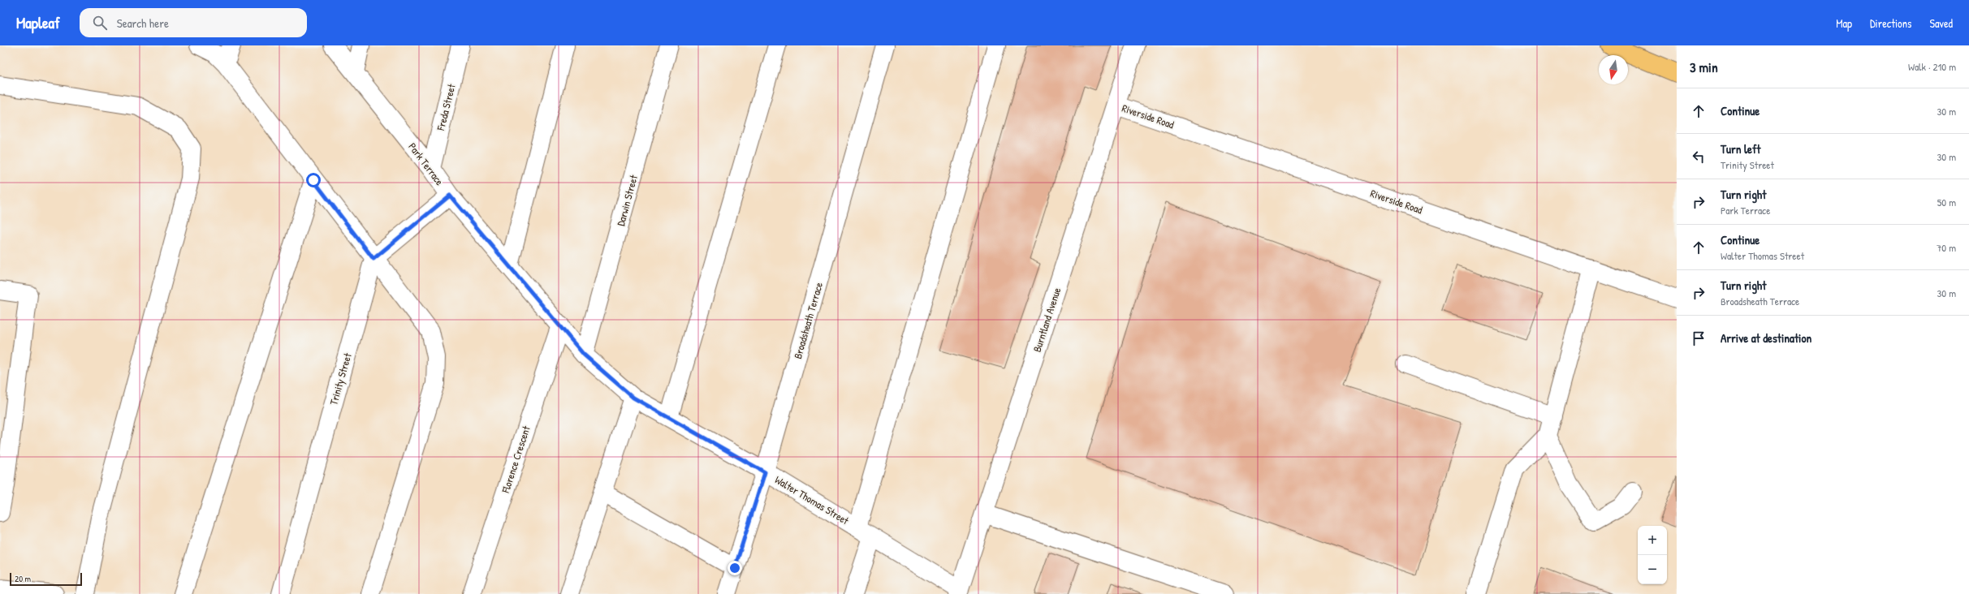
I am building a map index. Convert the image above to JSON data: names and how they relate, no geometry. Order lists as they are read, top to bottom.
{
  "streets": {
    "street": [
      "Freda Street",
      "Riverside Road",
      "Park Terrace",
      "Darwin Street",
      "Burntland Avenue",
      "Broadsheath Terrace",
      "Trinity Street",
      "Florence Crescent",
      "Walter Thomas Street"
    ]
  },
  "crossings": [
    ["Freda Street", "Park Terrace"],
    ["Riverside Road", "Burntland Avenue"],
    ["Park Terrace", "Florence Crescent"],
    ["Park Terrace", "Walter Thomas Street"],
    ["Darwin Street", "Walter Thomas Street"],
    ["Burntland Avenue", "Walter Thomas Street"],
    ["Broadsheath Terrace", "Walter Thomas Street"],
    ["Florence Crescent", "Walter Thomas Street"]
  ],
  "scale_bar": "20 m",
  "north": "bottom",
  "page": {
    "header": "Mapleaf",
    "search": "Search here",
    "nav": ["Map", "Directions", "Saved"],
    "heading": ["3 min", "Walk · 210 m"],
    "list": [
      ["Continue", "30 m"],
      ["Turn left", "Trinity Street", "30 m"],
      ["Turn right", "Park Terrace", "50 m"],
      ["Continue", "Walter Thomas Street", "70 m"],
      ["Turn right", "Broadsheath Terrace", "30 m"],
      "Arrive at destination"
    ],
    "map_buttons": ["+", "−"],
    "scale": "20 m"
  }
}
